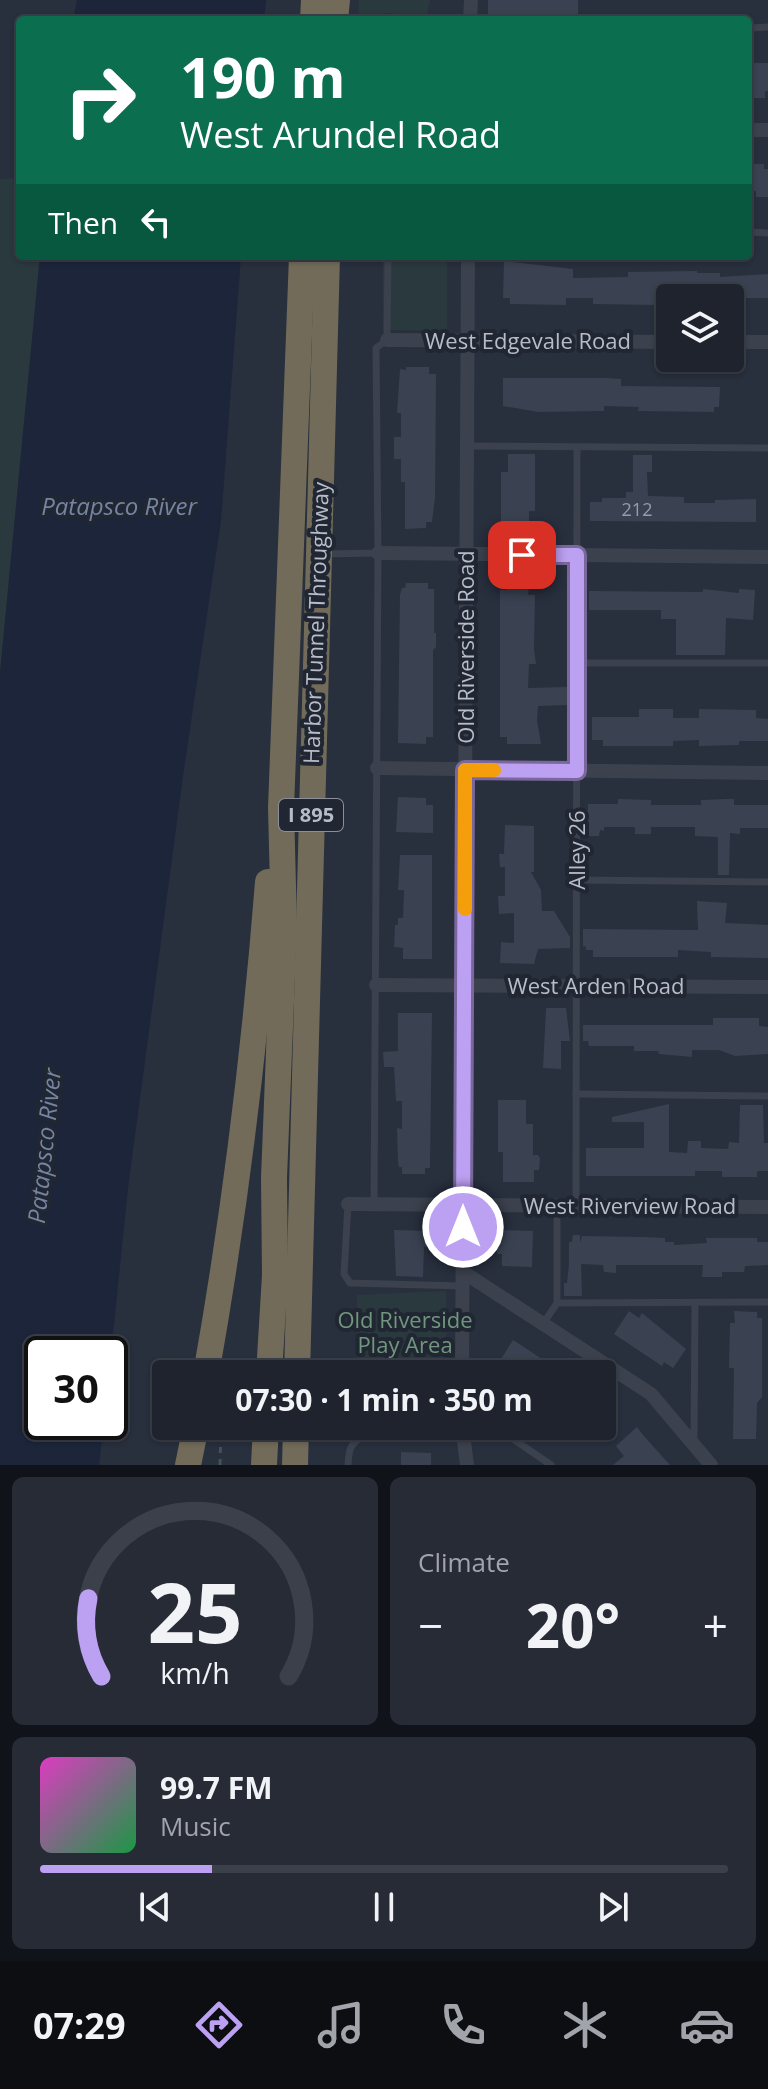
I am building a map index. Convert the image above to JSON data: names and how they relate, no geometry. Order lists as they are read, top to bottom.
{
  "streets": {
    "highway": ["Harbor Tunnel Throughway", "I 895"],
    "street": [
      "West Edgevale Road",
      "Old Riverside Road",
      "West Arden Road",
      "West Riverview Road"
    ],
    "lane": ["Alley 26"]
  },
  "crossings": [
    ["West Edgevale Road", "Old Riverside Road"],
    ["Old Riverside Road", "West Arden Road"],
    ["Old Riverside Road", "West Riverview Road"],
    ["Alley 26", "West Arden Road"],
    ["Alley 26", "West Riverview Road"]
  ],
  "water": ["Patapsco River"],
  "parks": ["Old Riverside Play Area"],
  "house_numbers": ["212"],
  "page": {
    "turn": ["190 m", "West Arundel Road"],
    "then": "Then",
    "limit": "30",
    "trip": "07:30 · 1 min · 350 m",
    "tile": "Climate",
    "heat": ["−", "20°", "+"],
    "song": ["99.7 FM", "Music"],
    "tabs": "07:29",
    "gauge": ["25", "km/h"]
  }
}
